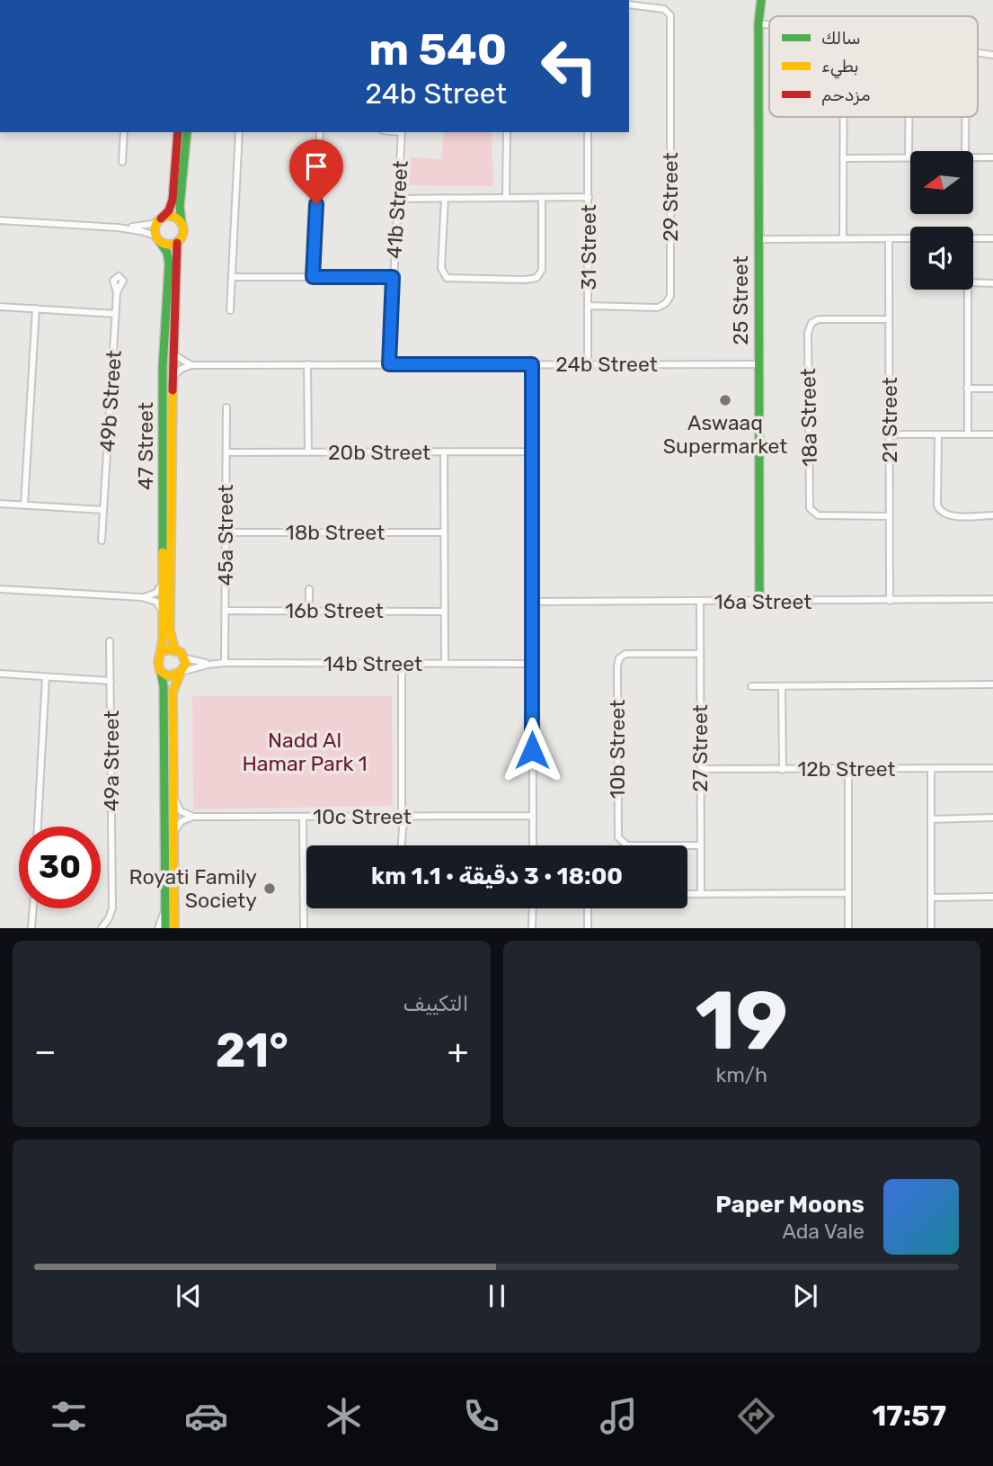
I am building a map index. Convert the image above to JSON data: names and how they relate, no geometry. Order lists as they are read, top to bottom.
{
  "streets": {
    "street": [
      "29 Street",
      "41b Street",
      "31 Street",
      "25 Street",
      "24b Street",
      "49b Street",
      "18a Street",
      "21 Street",
      "47 Street",
      "20b Street",
      "18b Street",
      "45a Street",
      "16a Street",
      "16b Street",
      "14b Street",
      "27 Street",
      "10b Street",
      "49a Street",
      "12b Street",
      "10c Street"
    ]
  },
  "crossings": [
    ["29 Street", "31 Street"],
    ["41b Street", "24b Street"],
    ["31 Street", "24b Street"],
    ["25 Street", "24b Street"],
    ["25 Street", "16a Street"],
    ["18a Street", "21 Street"],
    ["21 Street", "16a Street"],
    ["47 Street", "14b Street"],
    ["20b Street", "45a Street"],
    ["18b Street", "45a Street"],
    ["45a Street", "16b Street"],
    ["45a Street", "14b Street"],
    ["16a Street", "27 Street"],
    ["27 Street", "10b Street"],
    ["27 Street", "12b Street"]
  ],
  "parks": ["Nadd Al Hamar Park 1"],
  "places": ["Aswaaq Supermarket", "Royati Family Society"],
  "legend": ["سالك", "بطيء", "مزدحم"],
  "north": "left",
  "page": {
    "turn": ["540 m", "24b Street"],
    "limit": "30",
    "trip": "18:00 · 3 دقيقة · 1.1 km",
    "tile": [
      ["19", "km/h"],
      "التكييف"
    ],
    "heat": ["−", "21°", "+"],
    "song": ["Paper Moons", "Ada Vale"],
    "tabs": "17:57"
  }
}
